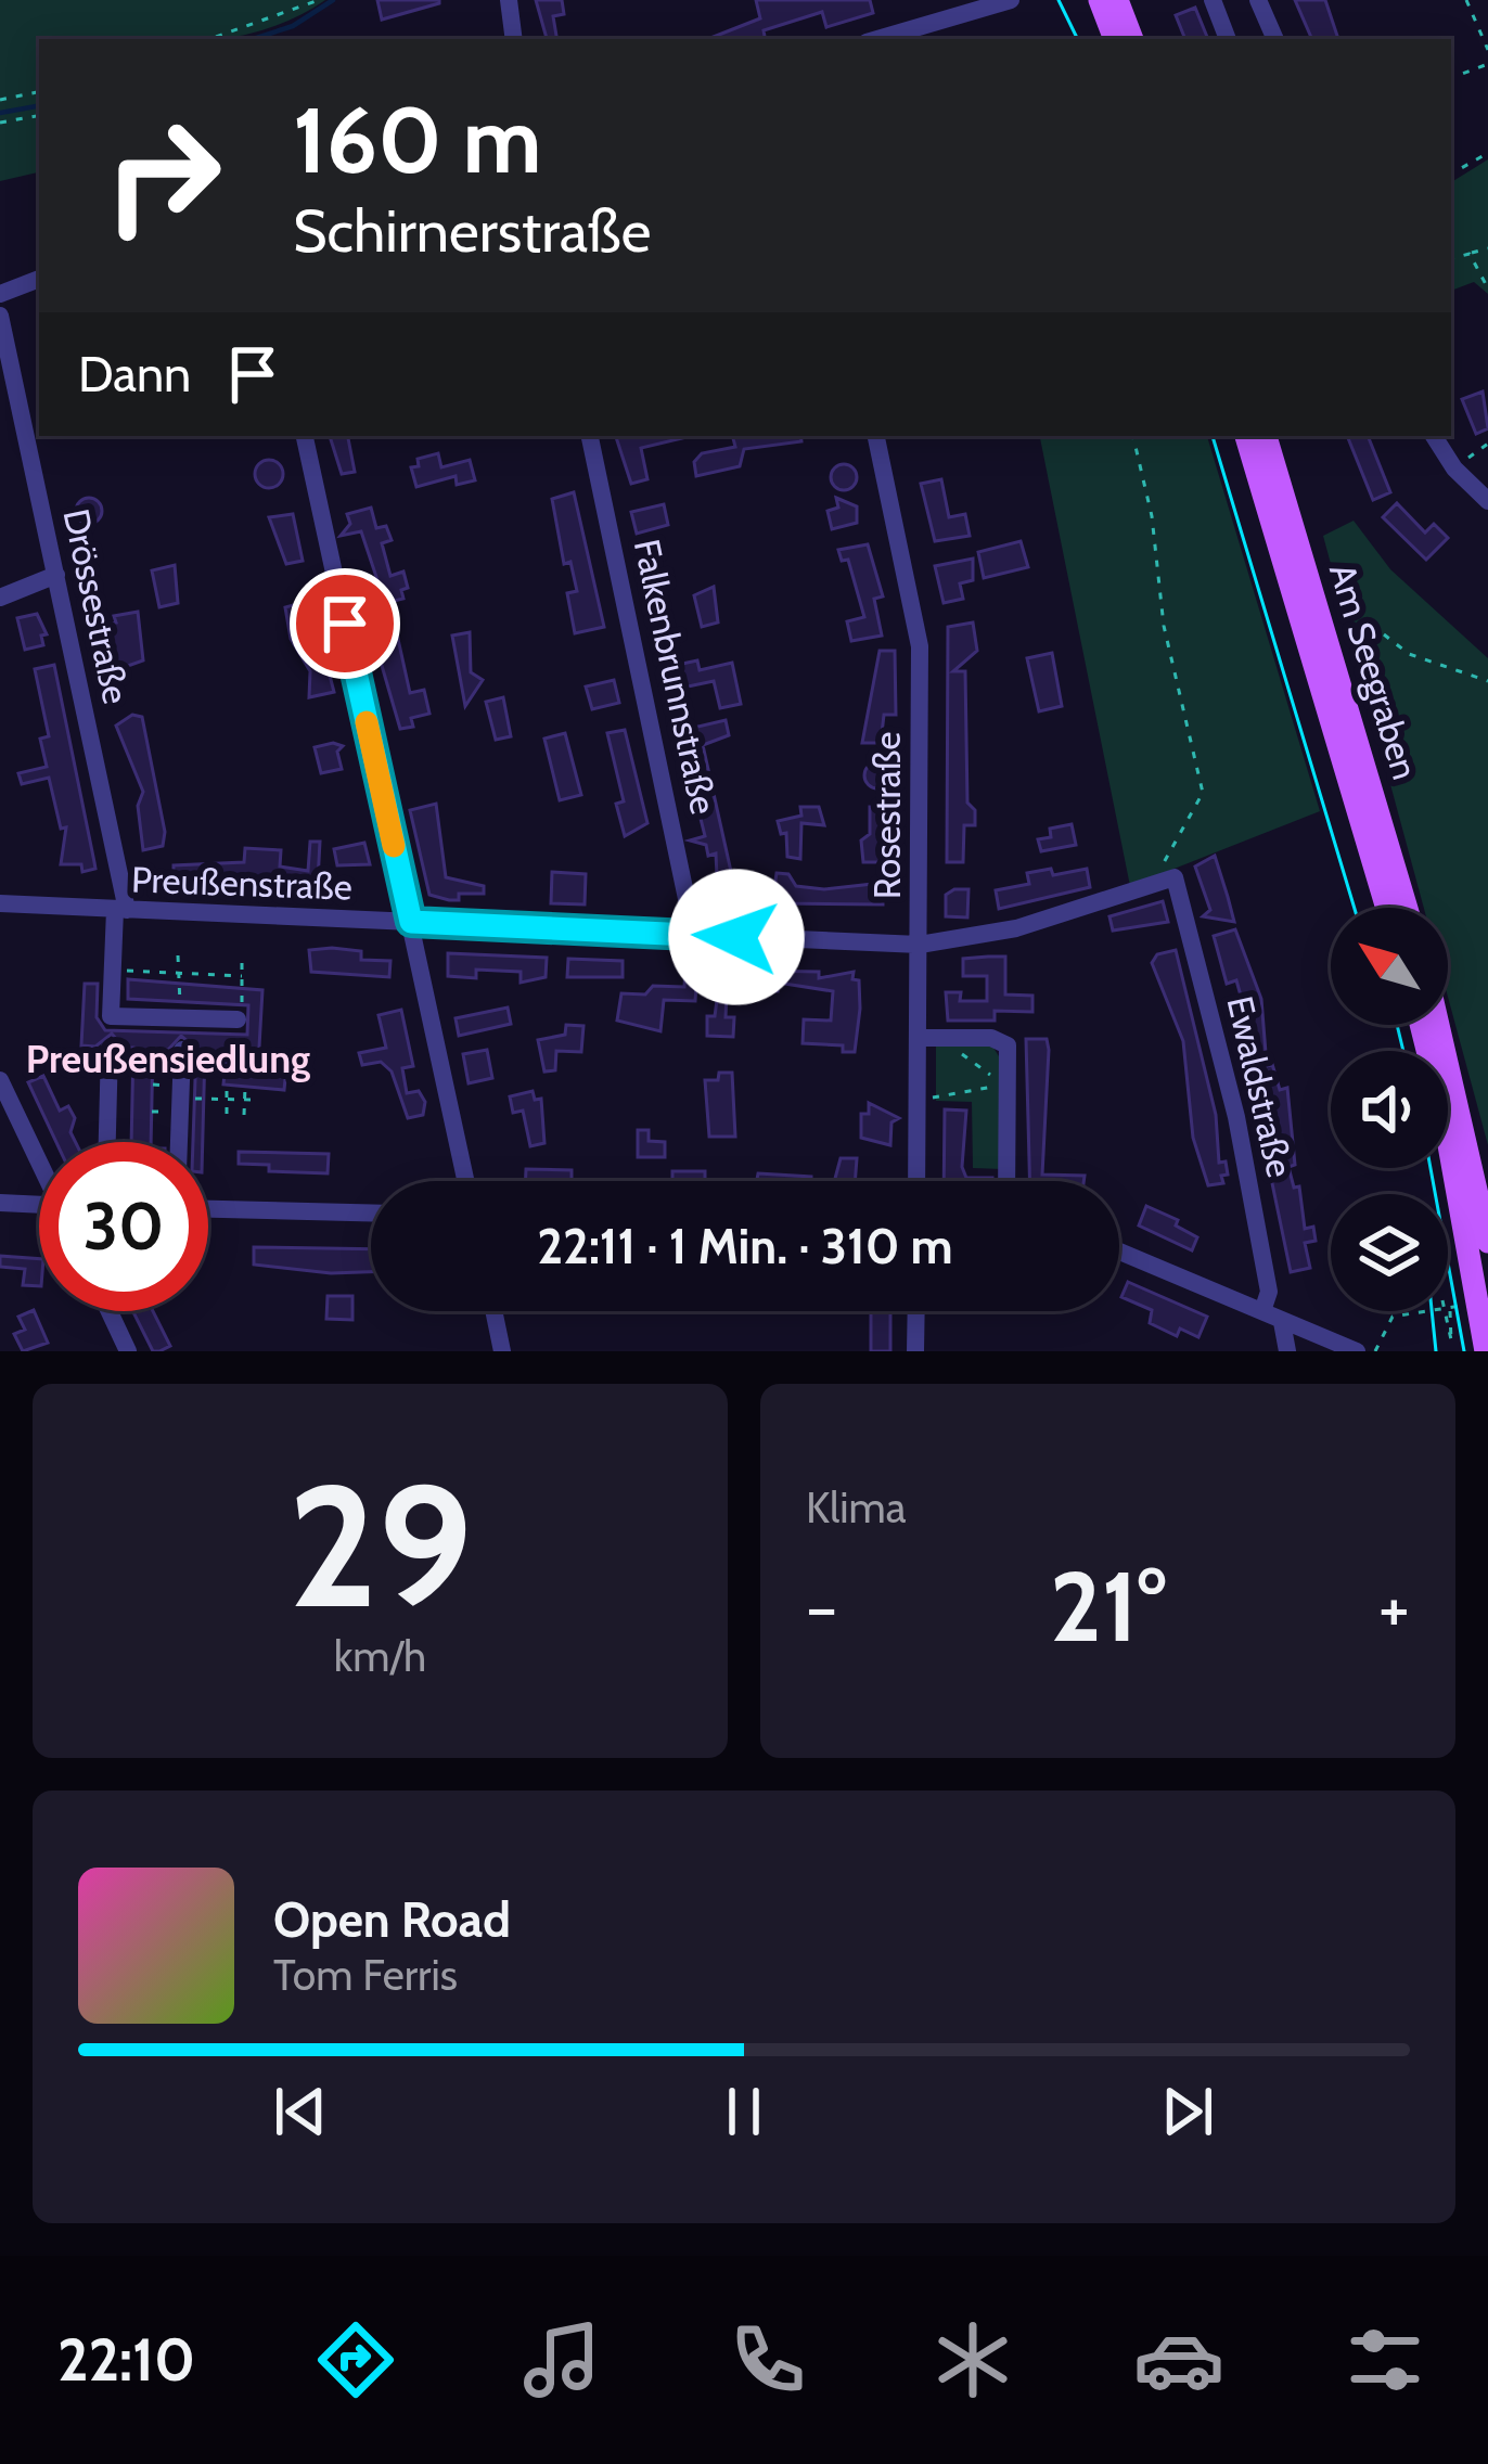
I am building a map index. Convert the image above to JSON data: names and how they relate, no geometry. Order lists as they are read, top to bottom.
{
  "streets": {
    "main road": ["Am Seegraben"],
    "street": [
      "Drössestraße",
      "Falkenbrunnstraße",
      "Rosestraße",
      "Preußenstraße",
      "Ewaldstraße"
    ]
  },
  "crossings": [
    ["Drössestraße", "Preußenstraße"],
    ["Falkenbrunnstraße", "Preußenstraße"],
    ["Rosestraße", "Preußenstraße"],
    ["Preußenstraße", "Ewaldstraße"]
  ],
  "districts": ["Preußensiedlung"],
  "north": "top left",
  "page": {
    "turn": ["160 m", "Schirnerstraße"],
    "then": "Dann",
    "limit": "30",
    "trip": "22:11 · 1 Min. · 310 m",
    "tile": [
      ["29", "km/h"],
      "Klima"
    ],
    "heat": ["−", "21°", "+"],
    "song": ["Open Road", "Tom Ferris"],
    "tabs": "22:10"
  }
}
